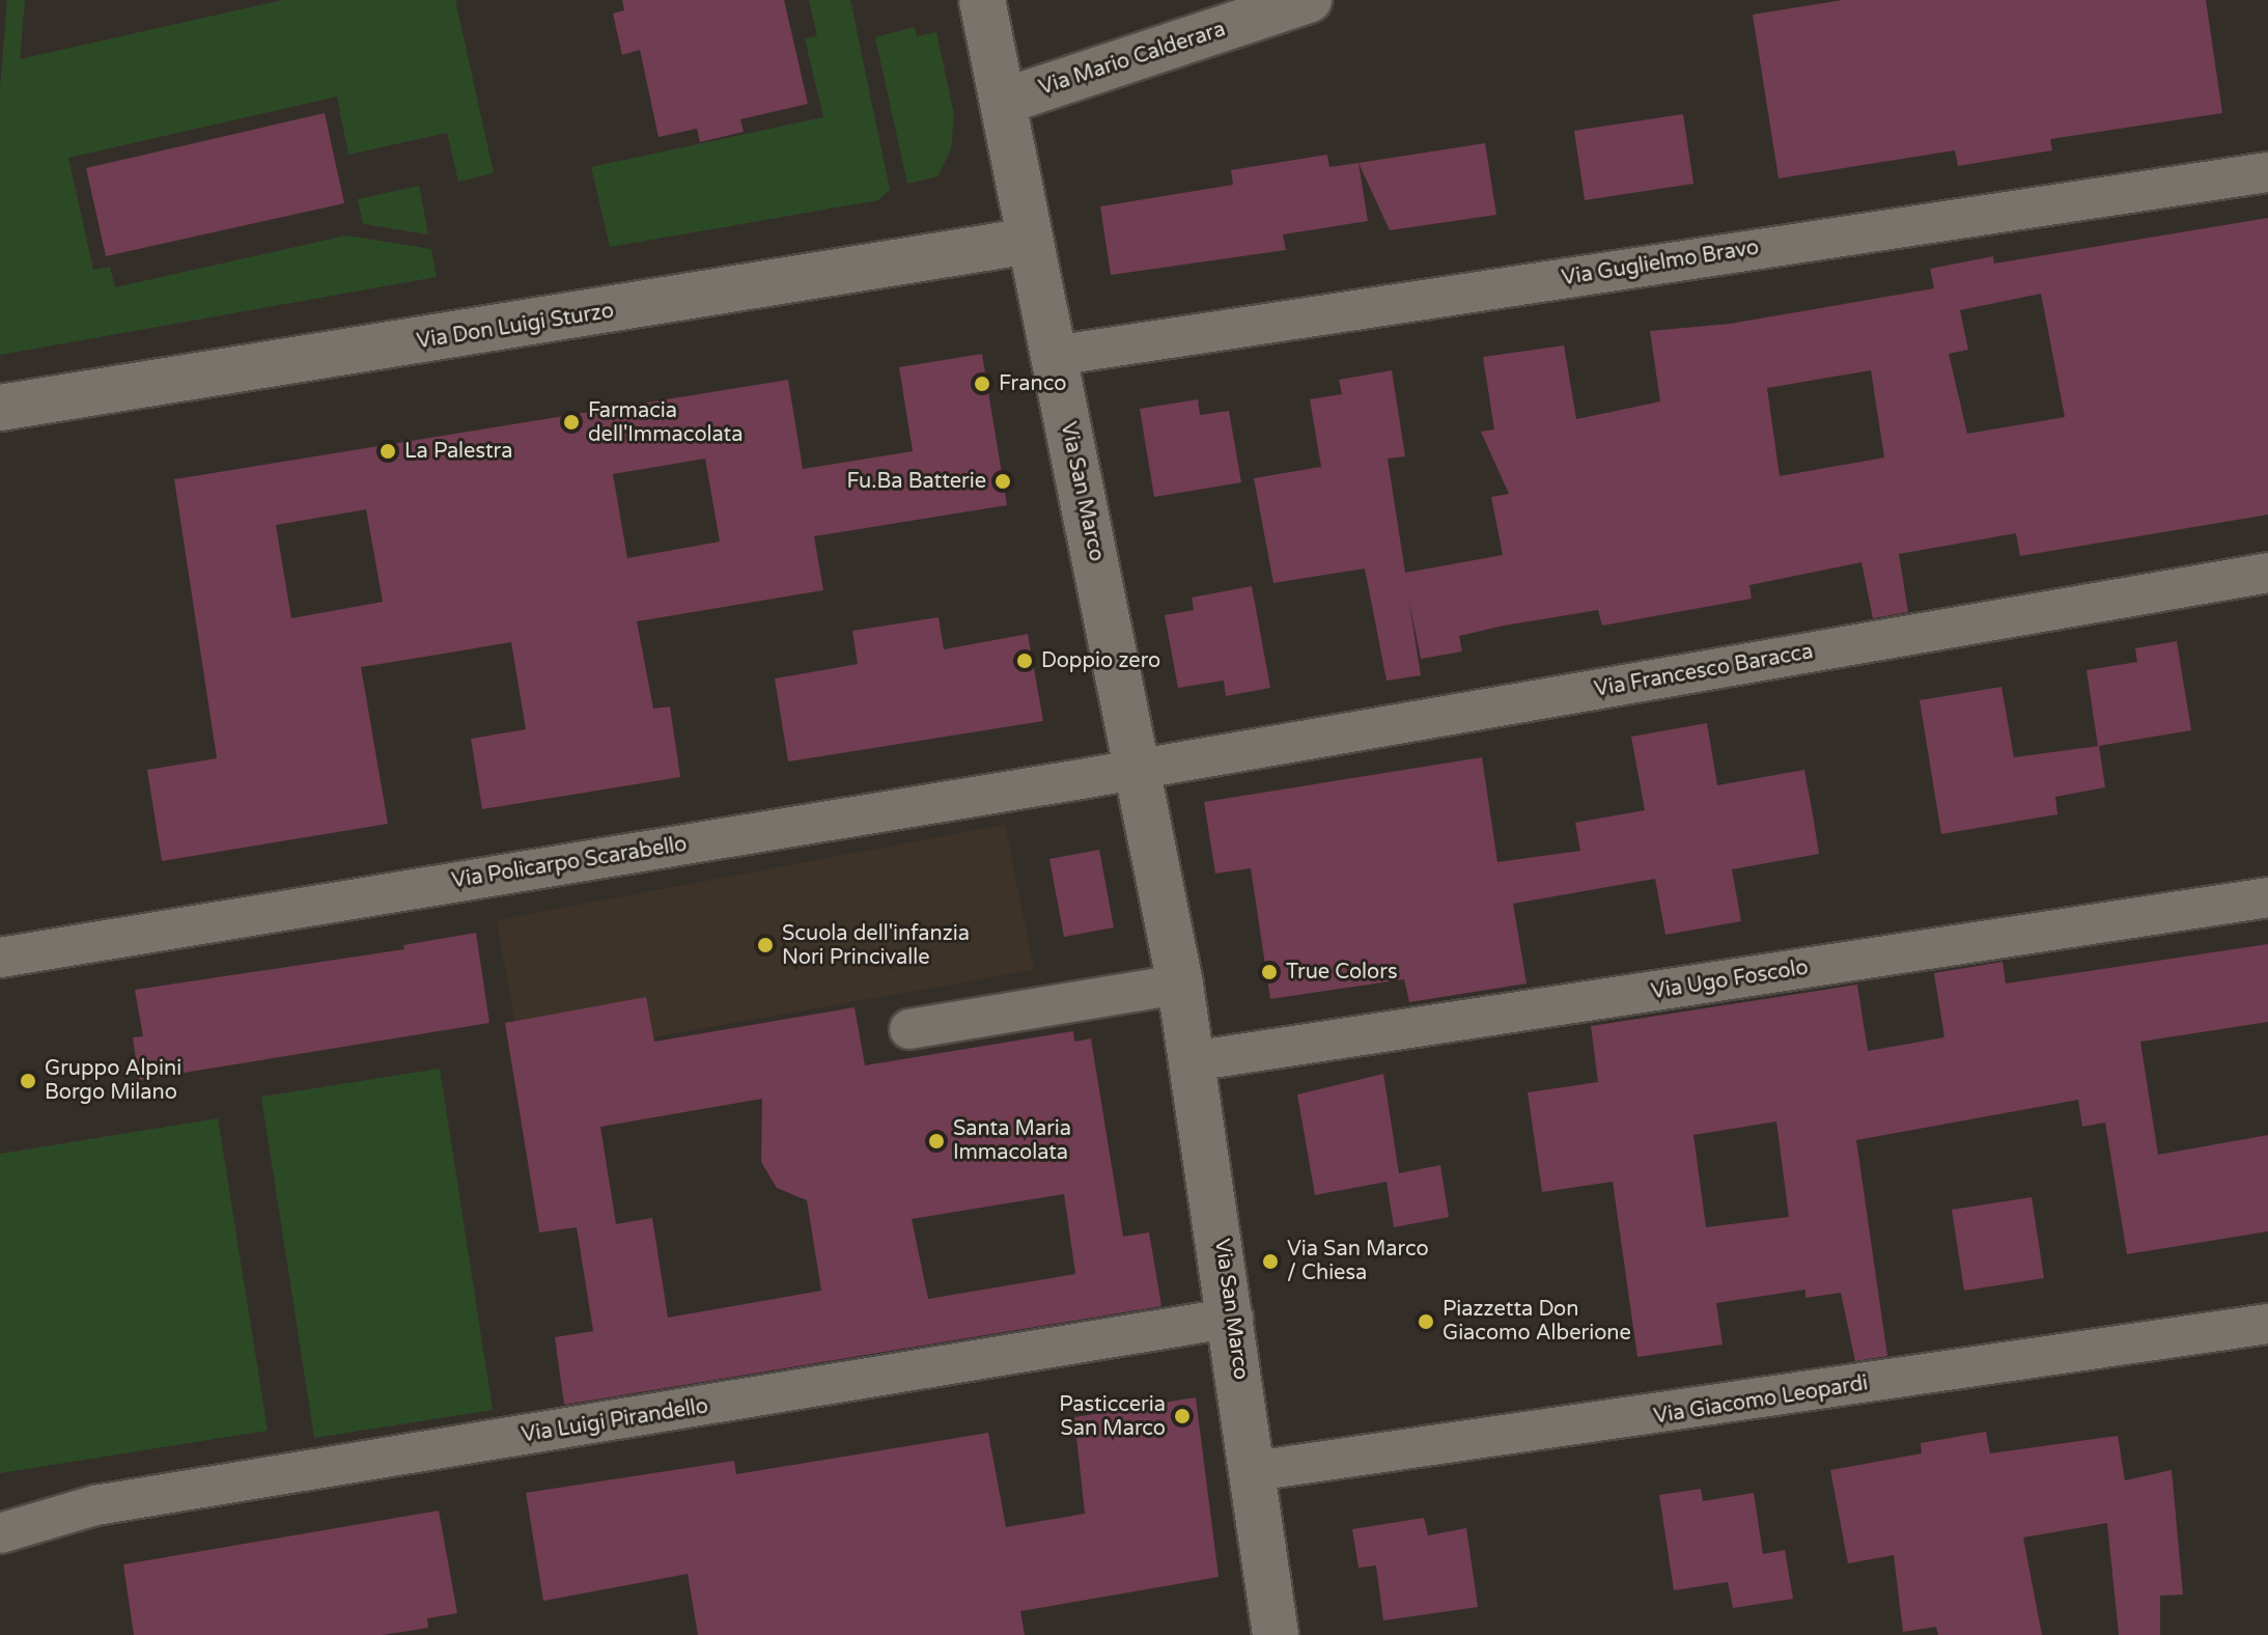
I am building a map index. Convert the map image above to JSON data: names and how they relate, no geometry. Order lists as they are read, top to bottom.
{
  "streets": {
    "main road": ["Via Mario Calderara", "Via Don Luigi Sturzo", "Via San Marco"],
    "street": [
      "Via Guglielmo Bravo",
      "Via Francesco Baracca",
      "Via Policarpo Scarabello",
      "Via Ugo Foscolo",
      "Via Giacomo Leopardi",
      "Via Luigi Pirandello"
    ]
  },
  "crossings": [
    ["Via Mario Calderara", "Via San Marco"],
    ["Via Guglielmo Bravo", "Via San Marco"],
    ["Via Don Luigi Sturzo", "Via San Marco"],
    ["Via San Marco", "Via Francesco Baracca"],
    ["Via San Marco", "Via Policarpo Scarabello"],
    ["Via San Marco", "Via Ugo Foscolo"],
    ["Via San Marco", "Via Giacomo Leopardi"],
    ["Via San Marco", "Via Luigi Pirandello"],
    ["Via Francesco Baracca", "Via Policarpo Scarabello"]
  ],
  "places": [
    "Franco",
    "Farmacia dell'Immacolata",
    "La Palestra",
    "Fu.Ba Batterie",
    "Doppio zero",
    "Scuola dell'infanzia Nori Princivalle",
    "True Colors",
    "Gruppo Alpini Borgo Milano",
    "Santa Maria Immacolata",
    "Via San Marco / Chiesa",
    "Piazzetta Don Giacomo Alberione",
    "Pasticceria San Marco"
  ]
}
